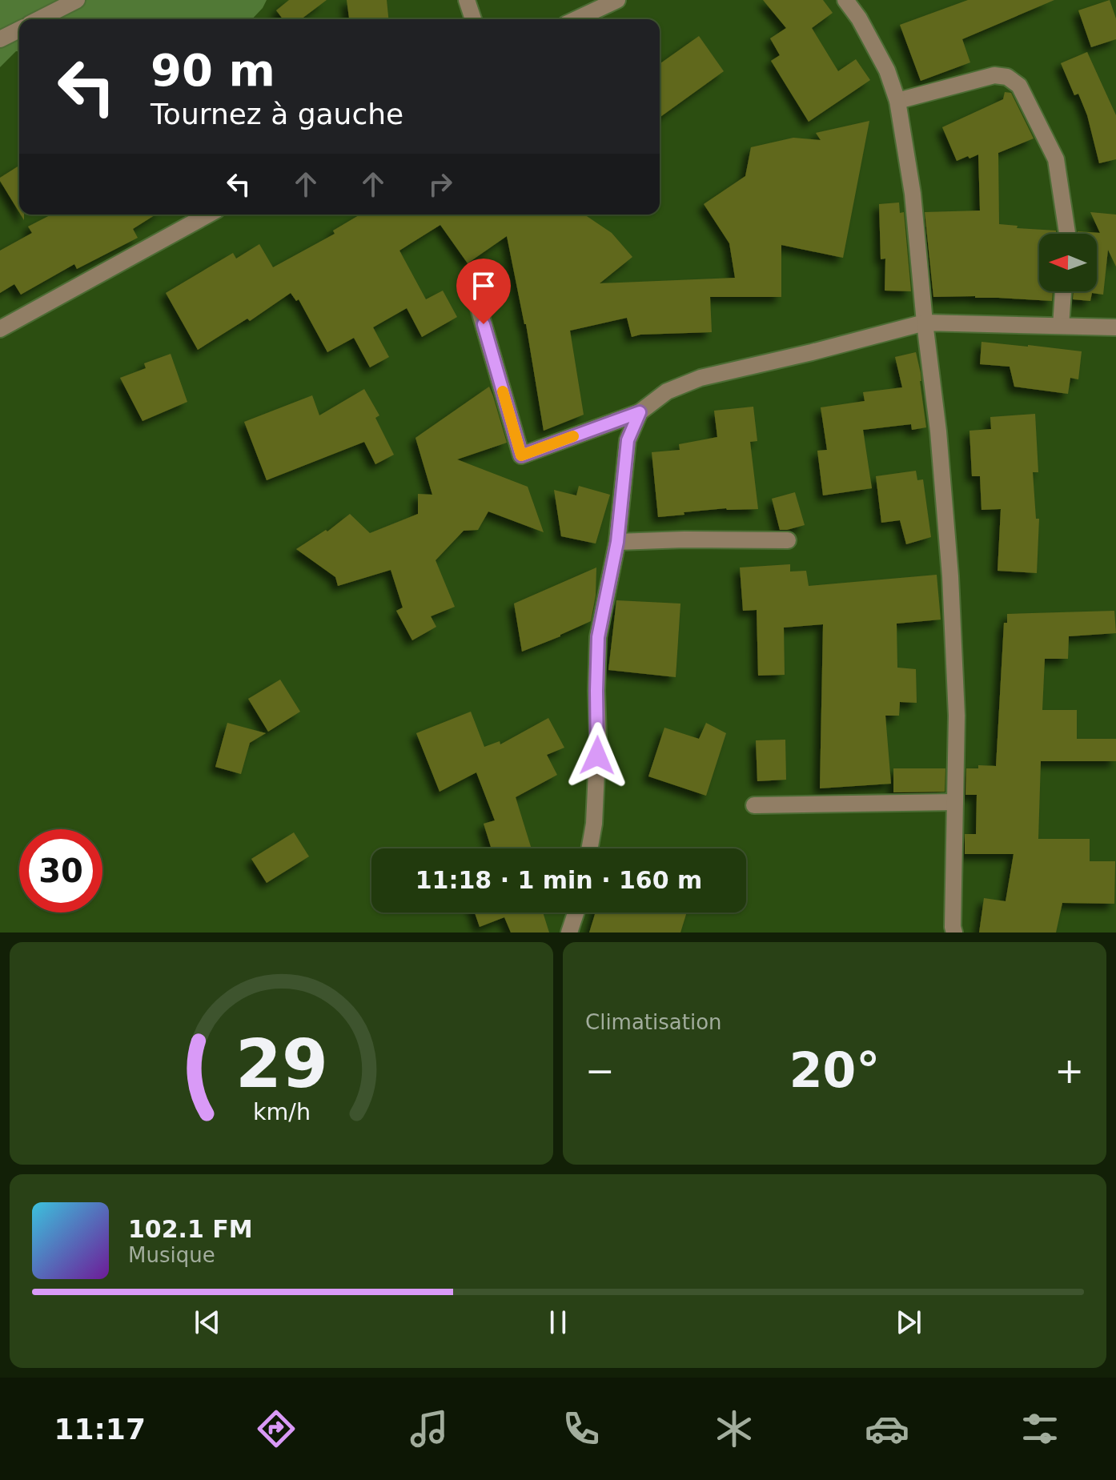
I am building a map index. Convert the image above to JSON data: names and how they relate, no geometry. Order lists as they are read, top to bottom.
{
  "north": "left",
  "page": {
    "turn": ["90 m", "Tournez à gauche"],
    "limit": "30",
    "trip": "11:18 · 1 min · 160 m",
    "tile": "Climatisation",
    "heat": ["−", "20°", "+"],
    "song": ["102.1 FM", "Musique"],
    "tabs": "11:17",
    "gauge": ["29", "km/h"]
  }
}
